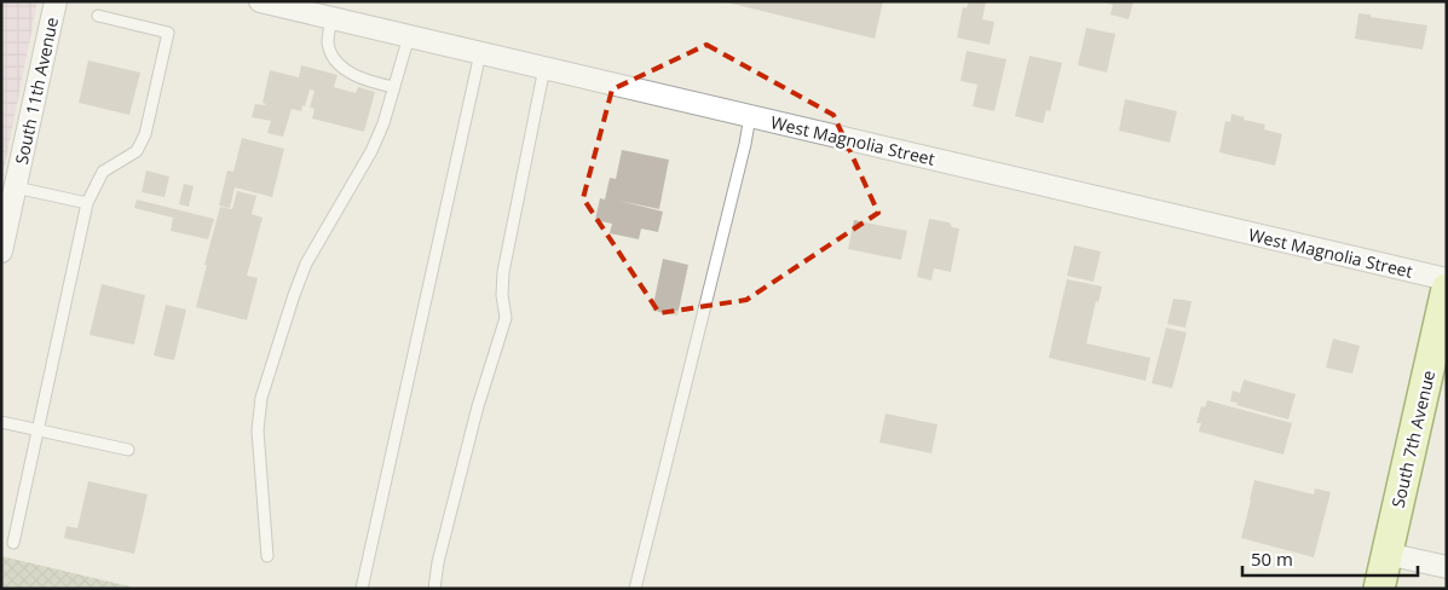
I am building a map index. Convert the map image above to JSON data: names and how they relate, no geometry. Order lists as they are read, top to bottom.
{
  "streets": {
    "main road": ["South 7th Avenue"],
    "street": ["South 11th Avenue", "West Magnolia Street"]
  },
  "scale_bar": "50 m"
}
